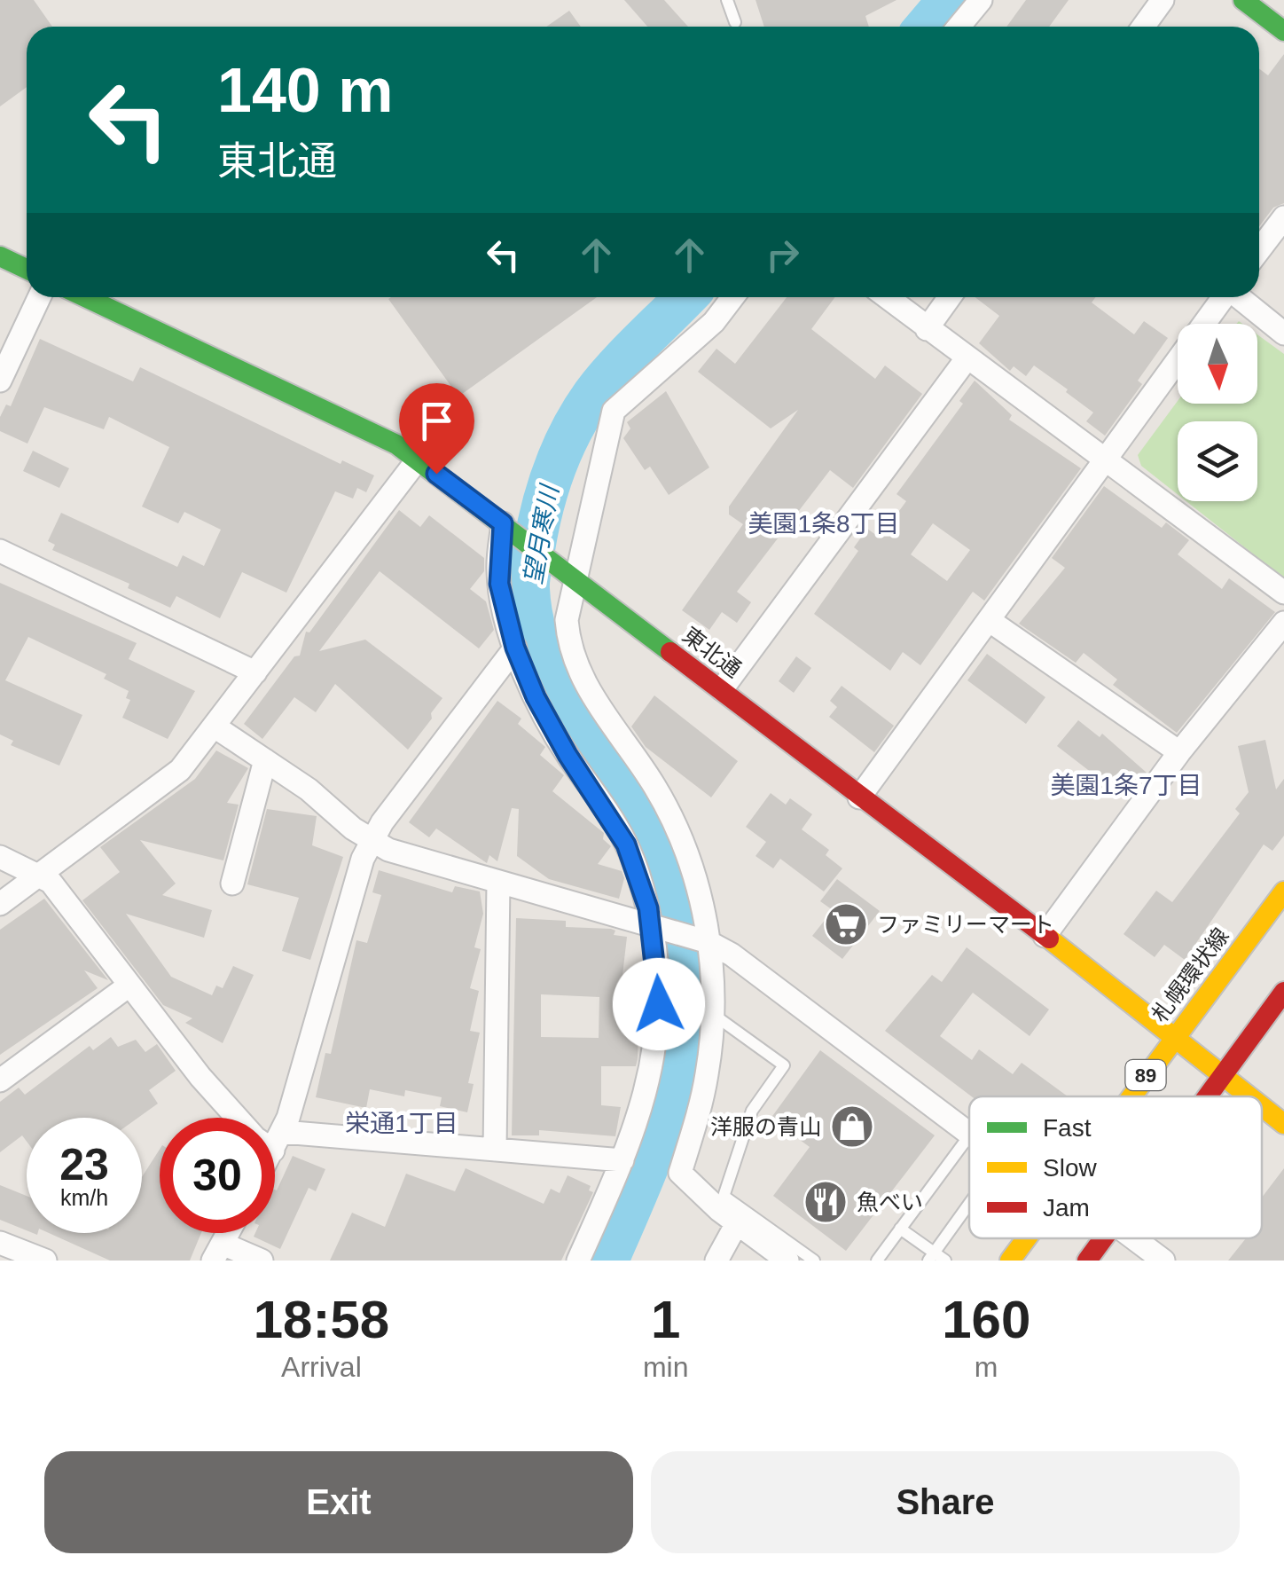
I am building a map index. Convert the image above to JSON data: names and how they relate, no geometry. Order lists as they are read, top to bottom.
{
  "streets": {
    "street": ["東北通", "札幌環状線", "89"]
  },
  "crossings": [
    ["東北通", "札幌環状線"]
  ],
  "districts": ["美園1条8丁目", "美園1条7丁目", "栄通1丁目"],
  "water": ["望月寒川"],
  "places": {
    "supermarket": ["ファミリーマート"],
    "shop": ["洋服の青山"],
    "restaurant": ["魚べい"]
  },
  "legend": ["Fast", "Slow", "Jam"],
  "north": "bottom",
  "page": {
    "turn": ["140 m", "東北通"],
    "speed": "23 km/h",
    "limit": "30",
    "eta": [
      "18:58",
      "Arrival",
      "1",
      "min",
      "160",
      "m"
    ],
    "buttons": ["Exit", "Share"]
  }
}
